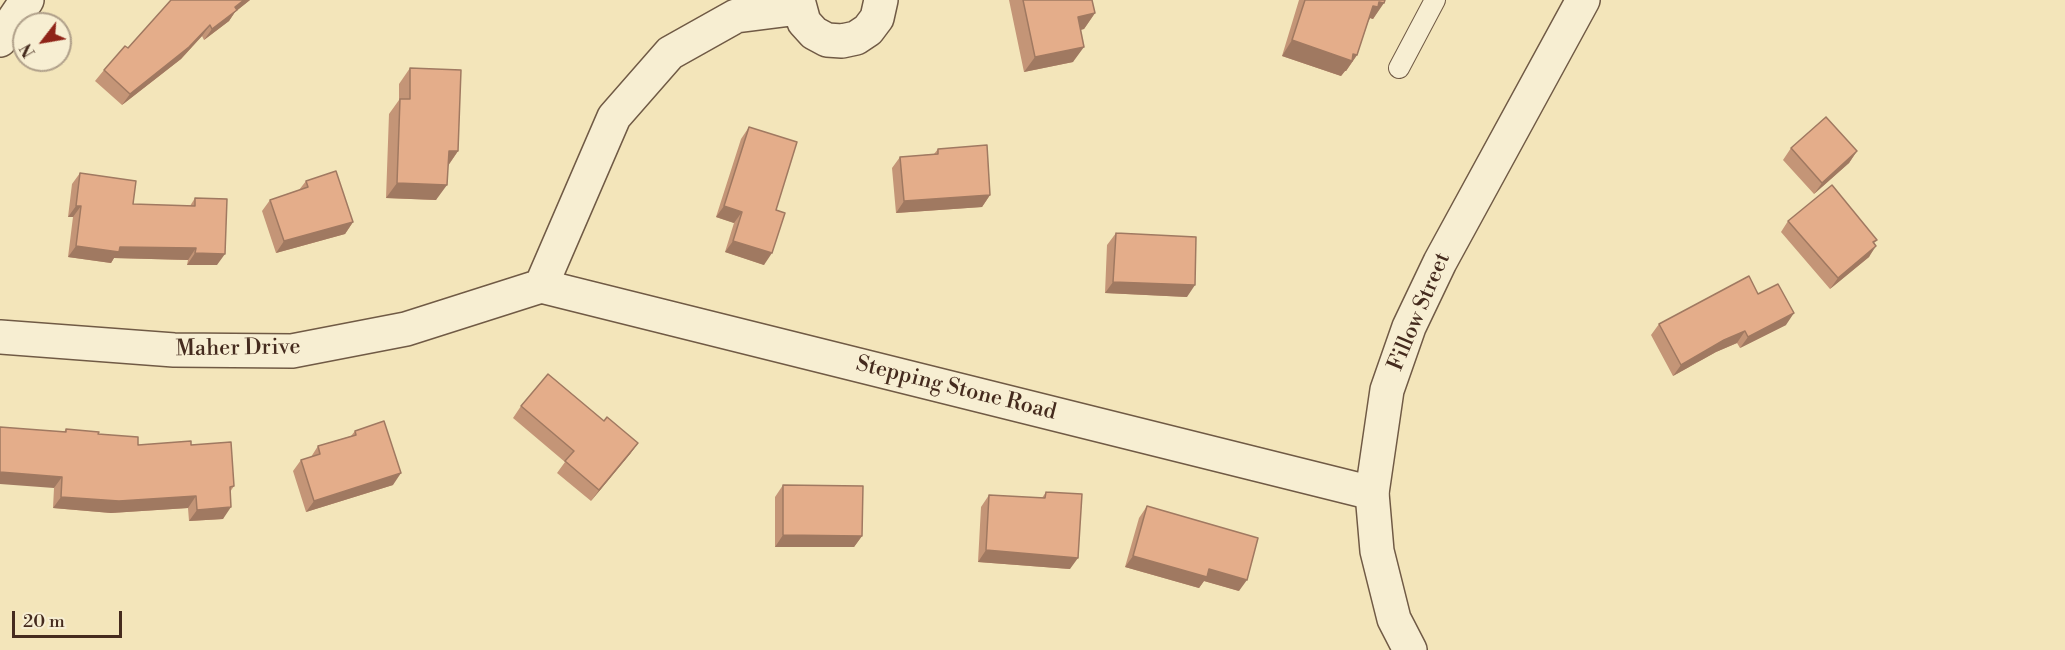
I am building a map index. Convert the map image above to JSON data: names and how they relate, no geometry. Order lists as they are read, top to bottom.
{
  "streets": {
    "street": ["Fillow Street", "Maher Drive", "Stepping Stone Road"]
  },
  "crossings": [
    ["Fillow Street", "Stepping Stone Road"],
    ["Maher Drive", "Stepping Stone Road"]
  ],
  "scale_bar": "20 m",
  "north": "bottom left"
}
